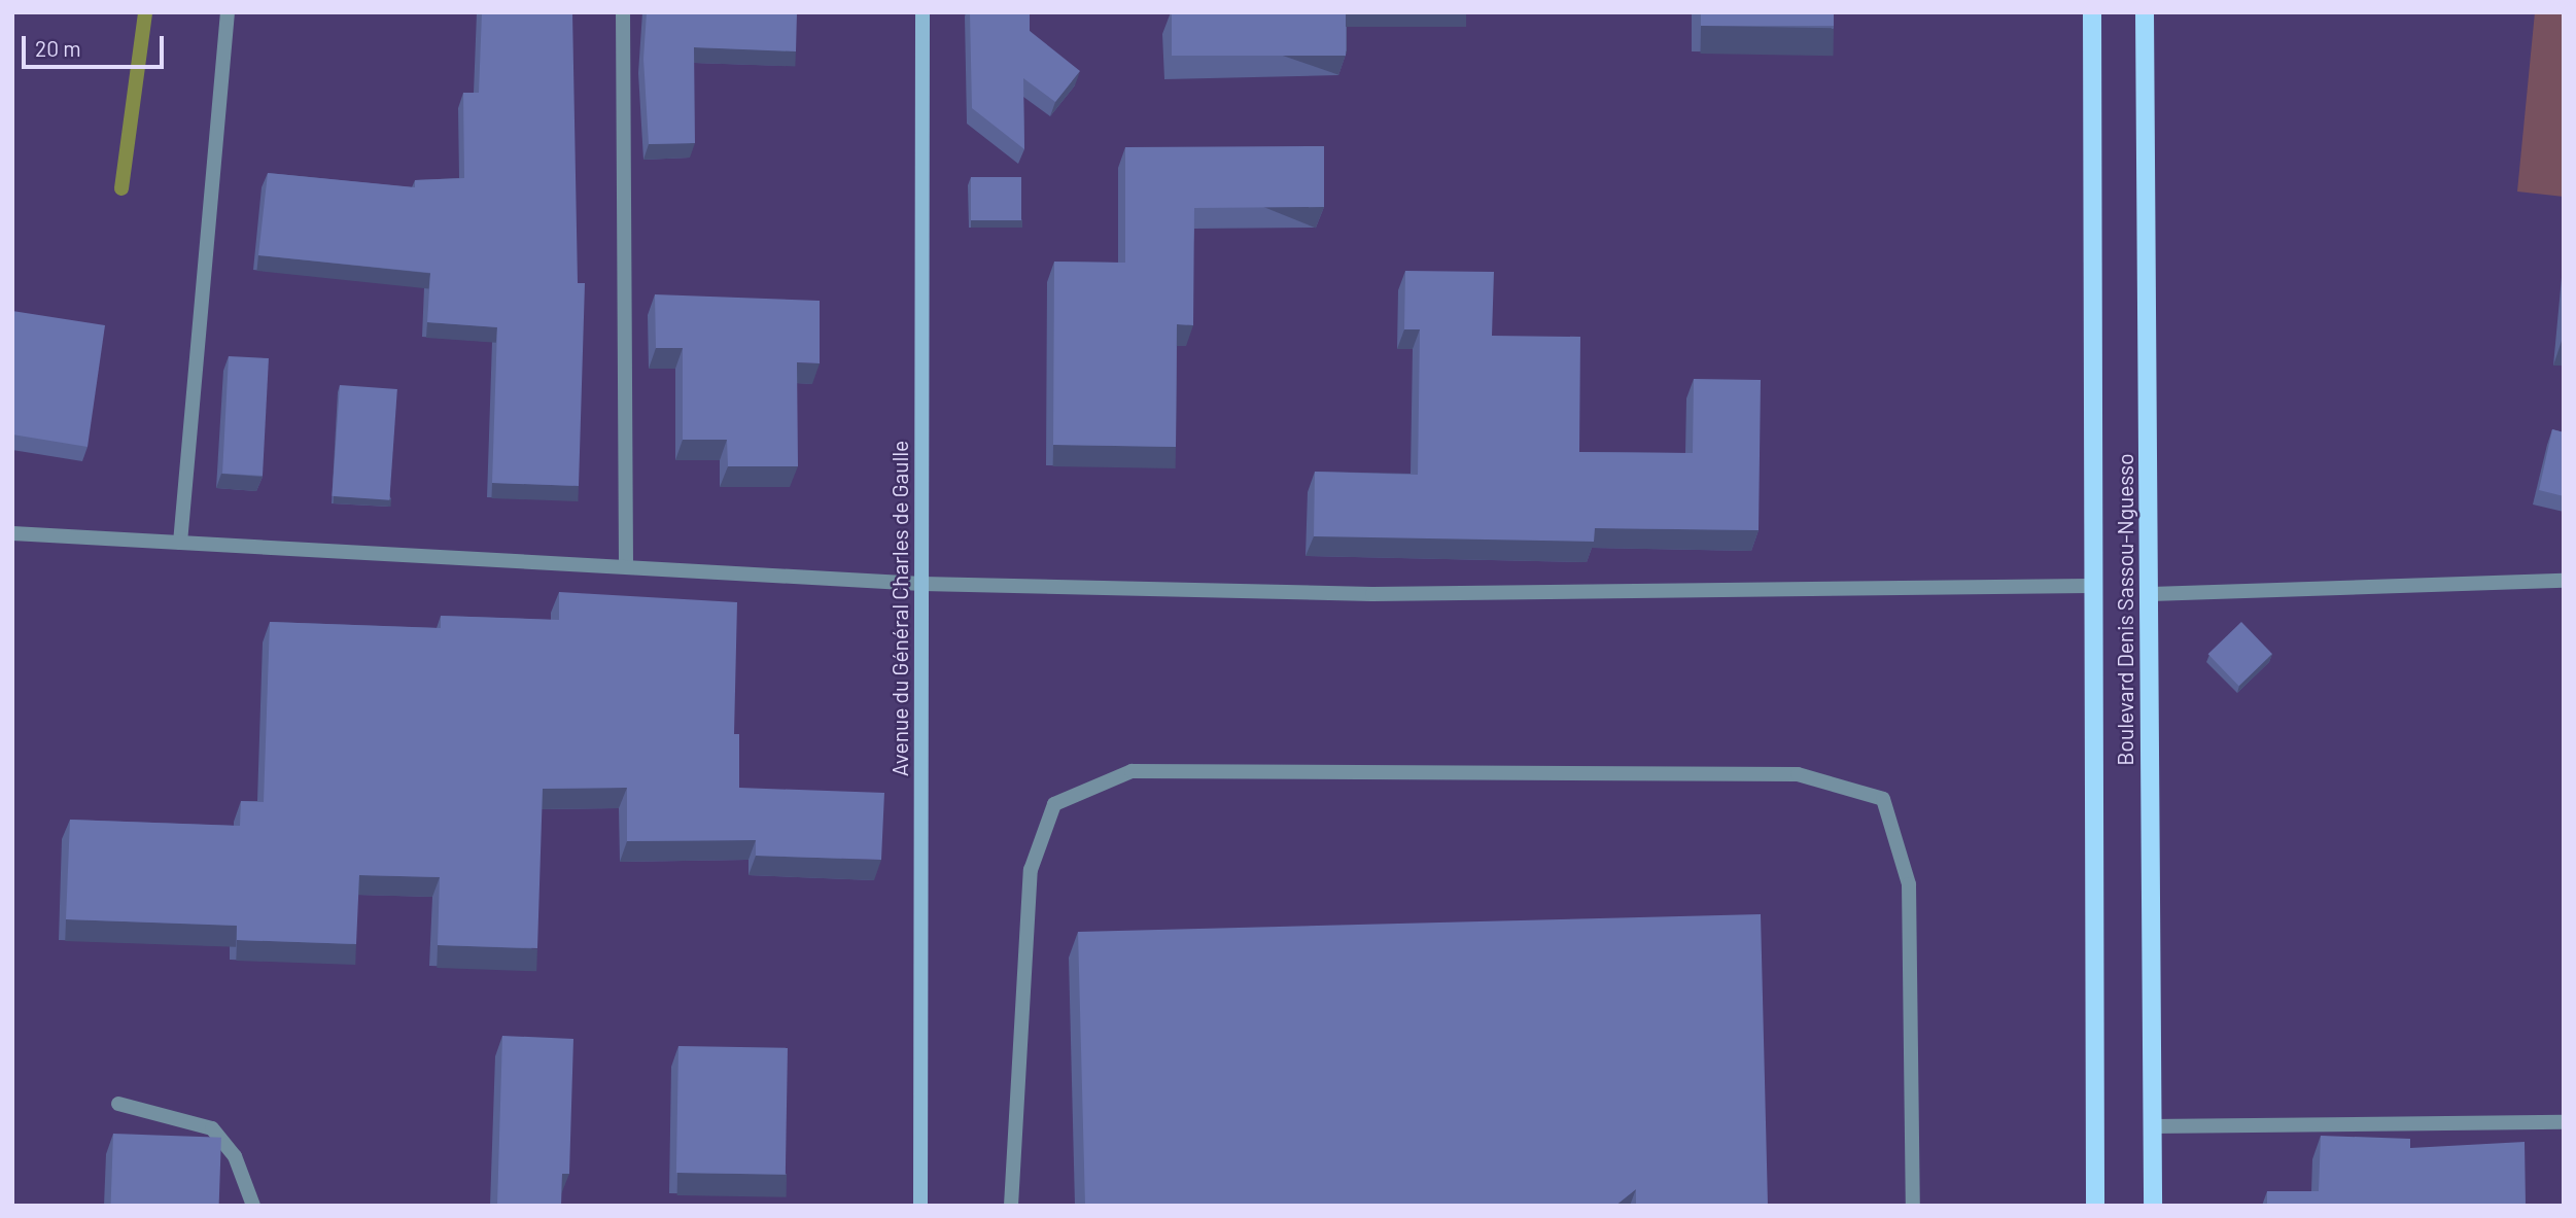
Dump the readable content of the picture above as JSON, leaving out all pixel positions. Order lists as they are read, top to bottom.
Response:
{
  "streets": {
    "main road": ["Boulevard Denis Sassou-Nguesso"],
    "street": ["Avenue du Général Charles de Gaulle"]
  },
  "scale_bar": "20 m"
}
